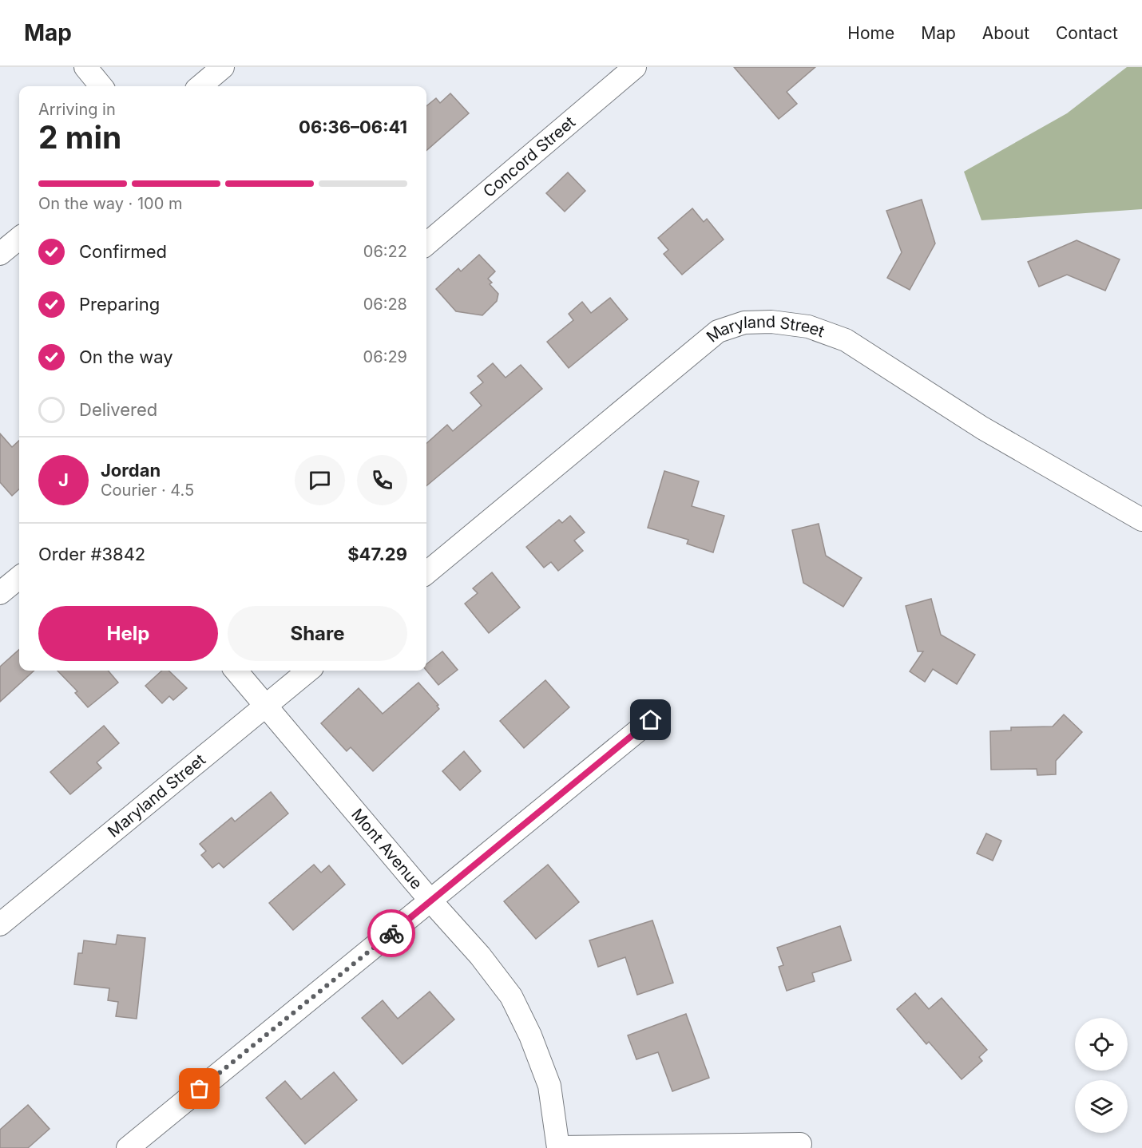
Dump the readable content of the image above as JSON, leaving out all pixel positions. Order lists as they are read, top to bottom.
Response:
{
  "streets": {
    "street": ["Concord Street", "Maryland Street", "Mont Avenue"]
  },
  "crossings": [
    ["Maryland Street", "Mont Avenue"]
  ],
  "page": {
    "header": "Map",
    "nav": [
      "Home",
      "Map",
      "About",
      "Contact"
    ],
    "heading": ["2 min", "Arriving in", "06:36–06:41"],
    "panel": [
      "Jordan",
      "Courier · 4.5",
      "Order #3842",
      "$47.29"
    ],
    "bar": "On the way · 100 m",
    "list": [
      ["Confirmed", "06:22"],
      ["Preparing", "06:28"],
      ["On the way", "06:29"],
      "Delivered"
    ],
    "round": "J",
    "buttons": ["Help", "Share"]
  }
}
